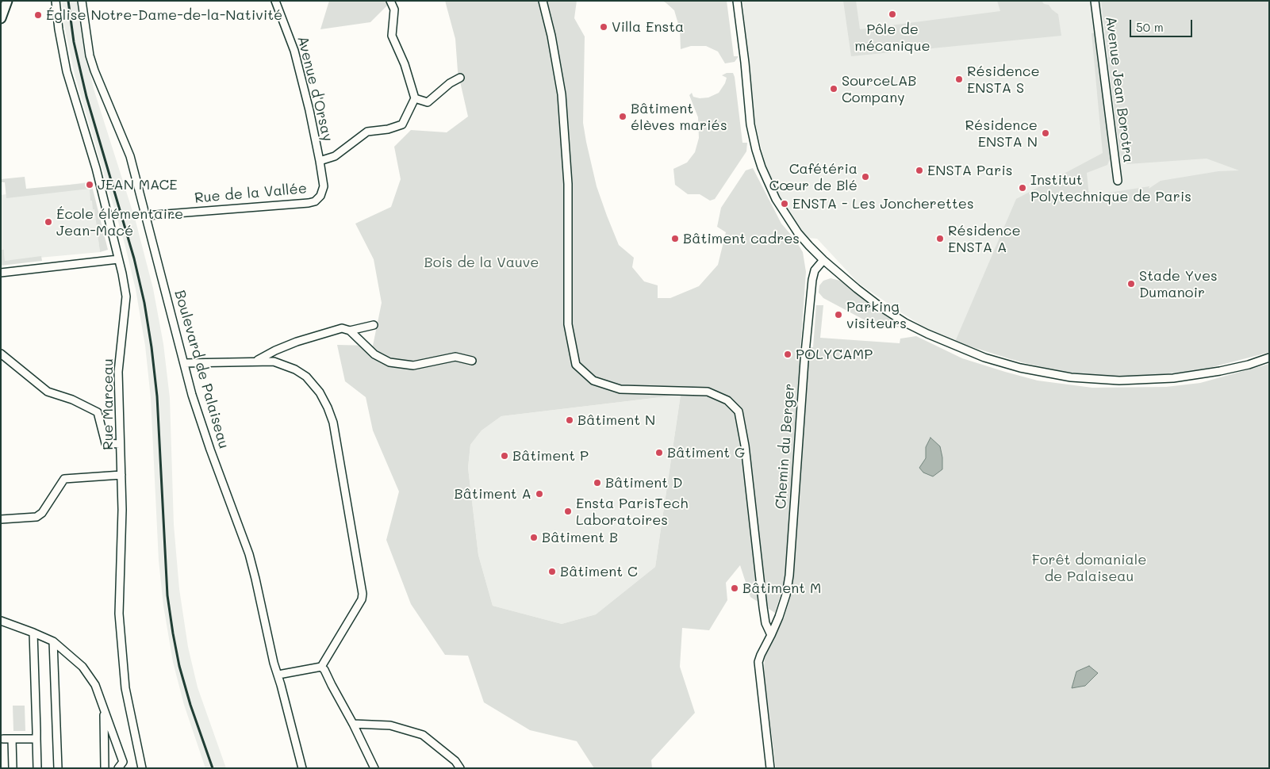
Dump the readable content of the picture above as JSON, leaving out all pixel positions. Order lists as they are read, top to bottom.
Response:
{
  "streets": {
    "street": [
      "Avenue d'Orsay",
      "Avenue Jean Borotra",
      "Rue de la Vallée",
      "Boulevard de Palaiseau",
      "Rue Marceau",
      "Chemin du Berger"
    ]
  },
  "crossings": [
    ["Avenue d'Orsay", "Rue de la Vallée"],
    ["Rue de la Vallée", "Boulevard de Palaiseau"]
  ],
  "parks": ["Bois de la Vauve", "Forêt domaniale de Palaiseau"],
  "places": [
    "Pôle de mécanique",
    "Église Notre-Dame-de-la-Nativité",
    "Villa Ensta",
    "Résidence ENSTA S",
    "SourceLAB Company",
    "Bâtiment élèves mariés",
    "Résidence ENSTA N",
    "ENSTA Paris",
    "Cafétéria Cœur de Blé",
    "JEAN MACE",
    "Institut Polytechnique de Paris",
    "ENSTA - Les Joncherettes",
    "École élémentaire Jean-Macé",
    "Bâtiment cadres",
    "Résidence ENSTA A",
    "Stade Yves Dumanoir",
    "Parking visiteurs",
    "POLYCAMP",
    "Bâtiment N",
    "Bâtiment G",
    "Bâtiment P",
    "Bâtiment D",
    "Bâtiment A",
    "Ensta ParisTech Laboratoires",
    "Bâtiment B",
    "Bâtiment C",
    "Bâtiment M"
  ],
  "scale_bar": "50 m"
}
